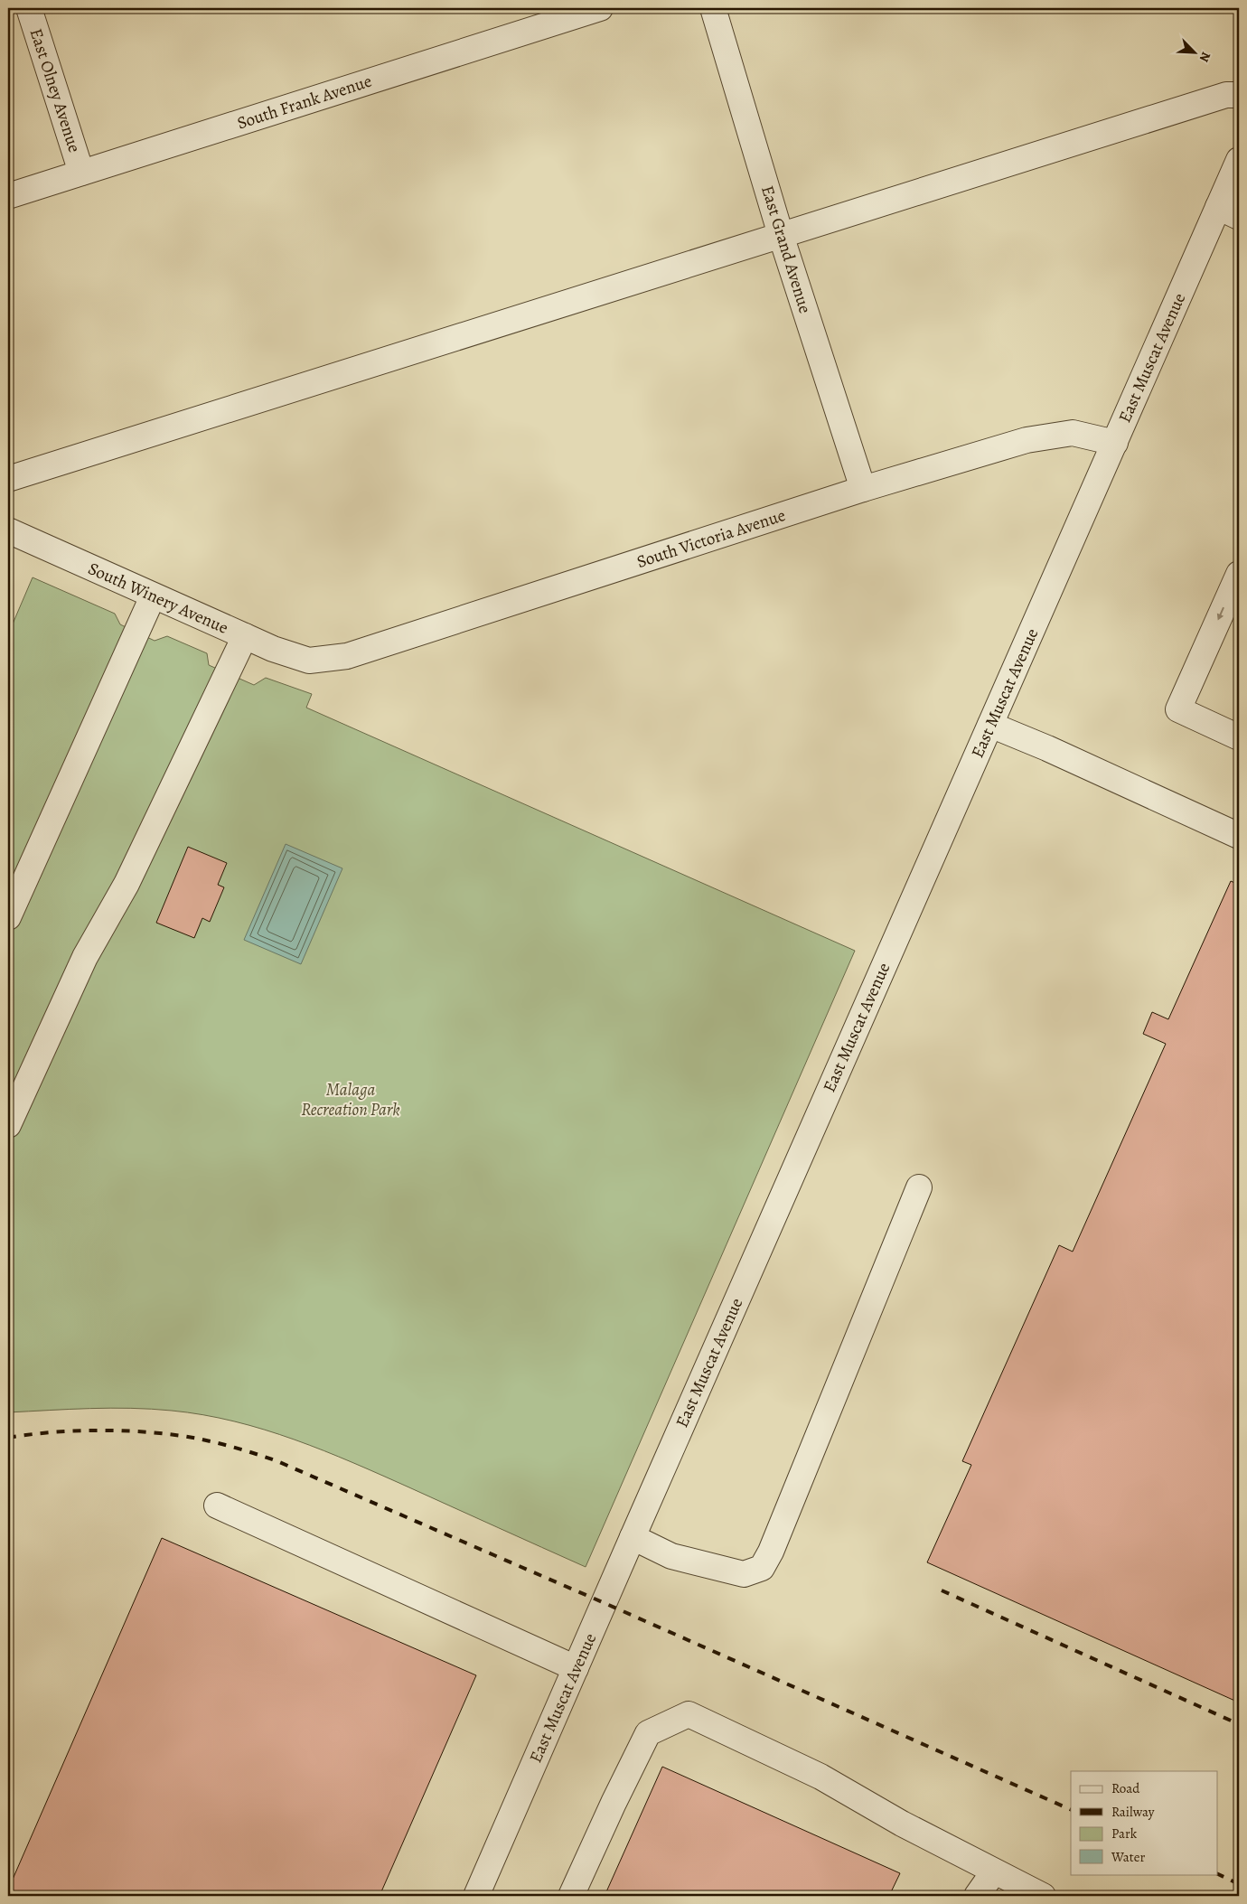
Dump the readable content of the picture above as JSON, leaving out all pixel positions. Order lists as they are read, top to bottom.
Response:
{
  "streets": {
    "street": [
      "East Olney Avenue",
      "South Frank Avenue",
      "East Grand Avenue",
      "East Muscat Avenue",
      "South Victoria Avenue",
      "South Winery Avenue"
    ]
  },
  "crossings": [
    ["East Olney Avenue", "South Frank Avenue"],
    ["East Grand Avenue", "South Victoria Avenue"],
    ["East Muscat Avenue", "South Victoria Avenue"],
    ["South Victoria Avenue", "South Winery Avenue"]
  ],
  "parks": ["Malaga Recreation Park"],
  "legend": [
    "Road",
    "Railway",
    "Park",
    "Water"
  ],
  "north": "bottom right"
}
